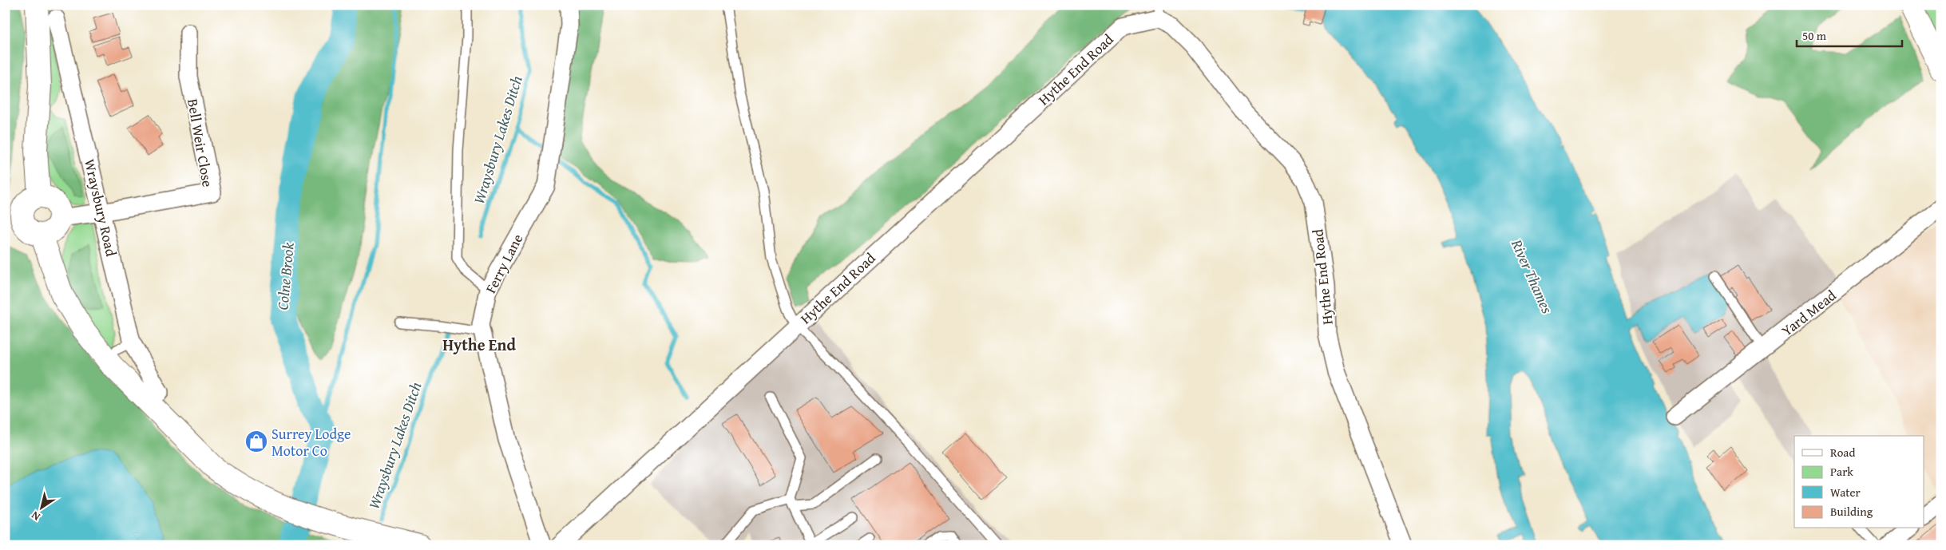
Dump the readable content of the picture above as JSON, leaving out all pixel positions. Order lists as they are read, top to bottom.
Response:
{
  "streets": {
    "street": [
      "Hythe End Road",
      "Bell Weir Close",
      "Wraysbury Road",
      "Ferry Lane",
      "Yard Mead"
    ]
  },
  "crossings": [
    ["Bell Weir Close", "Wraysbury Road"]
  ],
  "districts": ["Hythe End"],
  "water": ["Wraysbury Lakes Ditch", "Colne Brook", "River Thames"],
  "places": {
    "shop": ["Surrey Lodge Motor Co"]
  },
  "legend": [
    "Road",
    "Park",
    "Water",
    "Building"
  ],
  "scale_bar": "50 m",
  "north": "bottom left"
}
